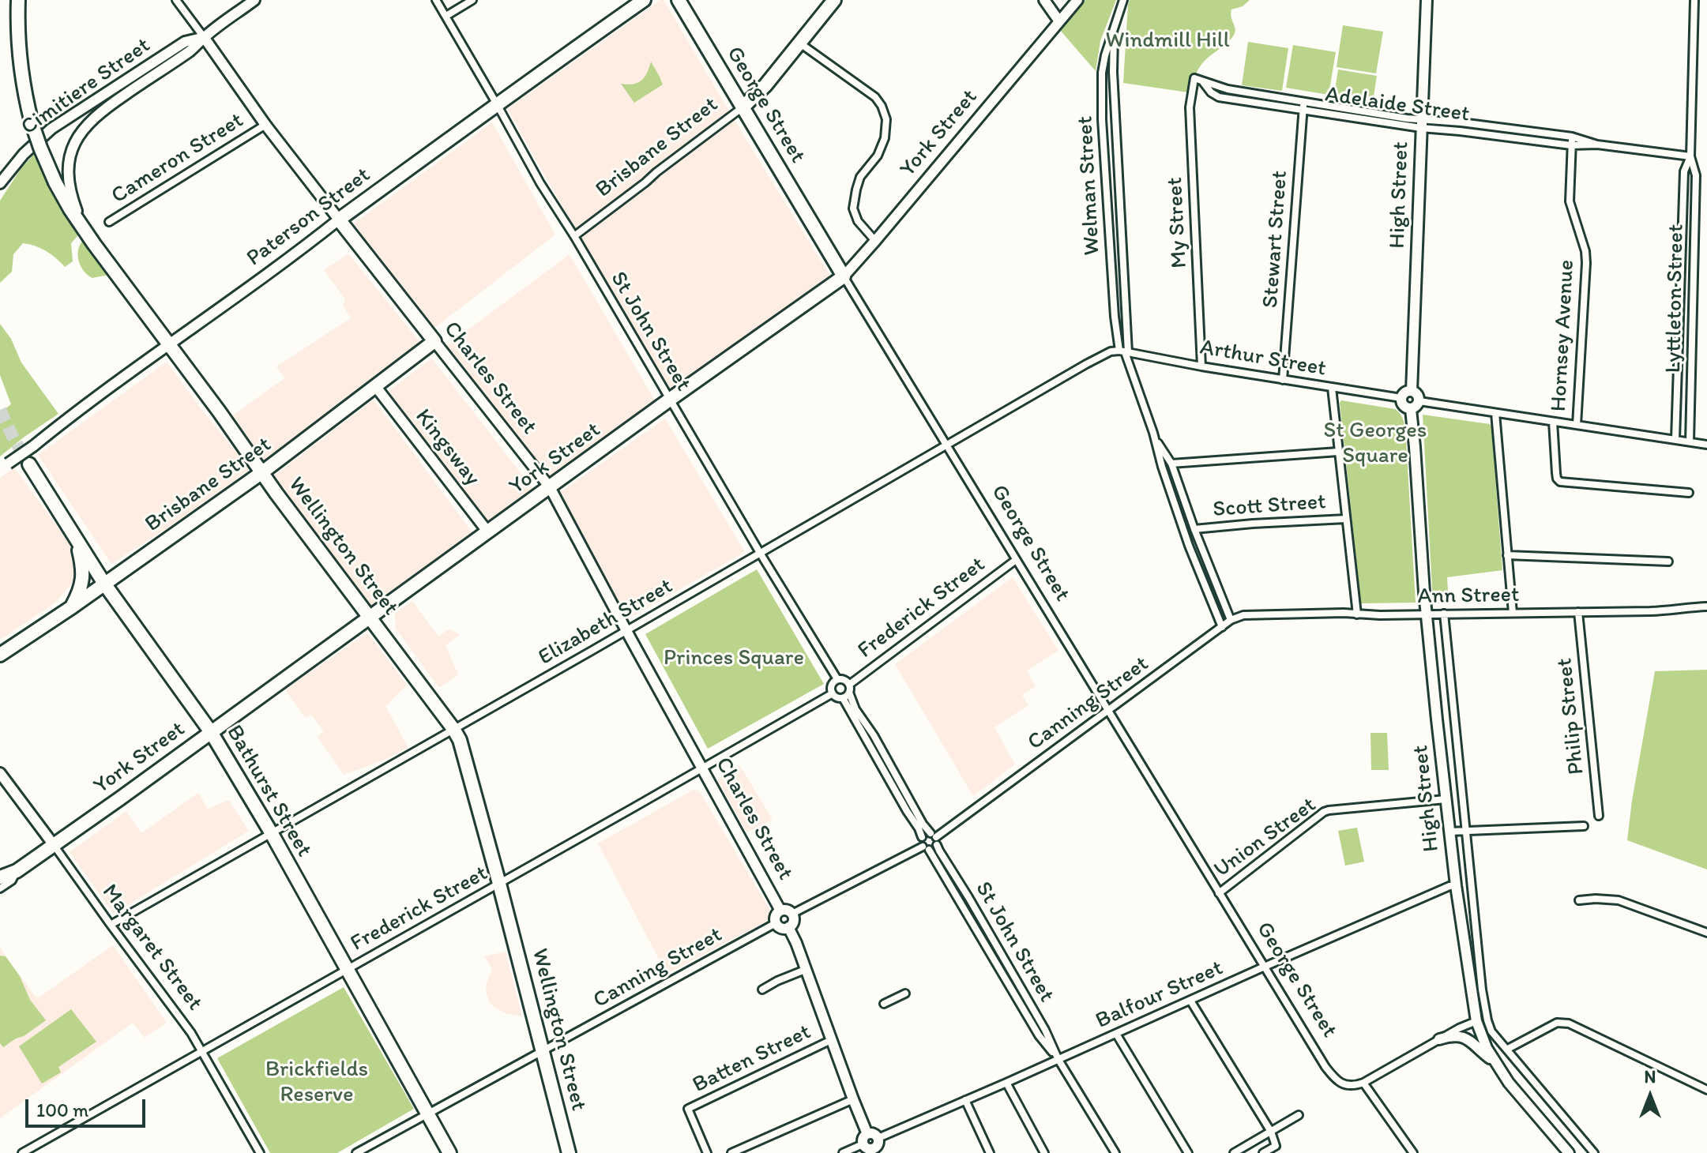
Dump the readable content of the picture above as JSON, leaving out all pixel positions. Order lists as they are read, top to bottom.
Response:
{
  "streets": {
    "highway": [
      "George Street",
      "York Street",
      "Brisbane Street",
      "Paterson Street",
      "Charles Street",
      "Wellington Street",
      "Bathurst Street"
    ],
    "street": [
      "Cimitiere Street",
      "Adelaide Street",
      "Cameron Street",
      "Welman Street",
      "High Street",
      "My Street",
      "Stewart Street",
      "Lyttleton Street",
      "St John Street",
      "Hornsey Avenue",
      "Arthur Street",
      "Kingsway",
      "Scott Street",
      "Ann Street",
      "Frederick Street",
      "Elizabeth Street",
      "Canning Street",
      "Philip Street",
      "Union Street",
      "Margaret Street",
      "Balfour Street",
      "Batten Street"
    ]
  },
  "crossings": [
    ["Cimitiere Street", "Charles Street"],
    ["Cimitiere Street", "Wellington Street"],
    ["George Street", "York Street"],
    ["George Street", "Brisbane Street"],
    ["George Street", "Frederick Street"],
    ["George Street", "Elizabeth Street"],
    ["George Street", "Canning Street"],
    ["George Street", "Union Street"],
    ["George Street", "Balfour Street"],
    ["Adelaide Street", "High Street"],
    ["Adelaide Street", "My Street"],
    ["Adelaide Street", "Stewart Street"],
    ["Adelaide Street", "Lyttleton Street"],
    ["Adelaide Street", "Hornsey Avenue"],
    ["York Street", "St John Street"],
    ["York Street", "Charles Street"],
    ["York Street", "Kingsway"],
    ["York Street", "Wellington Street"],
    ["York Street", "Bathurst Street"],
    ["York Street", "Margaret Street"],
    ["Brisbane Street", "St John Street"],
    ["Brisbane Street", "Charles Street"],
    ["Brisbane Street", "Kingsway"],
    ["Brisbane Street", "Wellington Street"],
    ["Brisbane Street", "Bathurst Street"],
    ["Cameron Street", "Charles Street"],
    ["Welman Street", "Arthur Street"],
    ["Welman Street", "Scott Street"],
    ["Welman Street", "Ann Street"],
    ["Welman Street", "Elizabeth Street"],
    ["Welman Street", "Canning Street"],
    ["High Street", "Arthur Street"],
    ["High Street", "Ann Street"],
    ["High Street", "Union Street"],
    ["High Street", "Balfour Street"],
    ["Paterson Street", "St John Street"],
    ["Paterson Street", "Charles Street"],
    ["Paterson Street", "Wellington Street"],
    ["My Street", "Arthur Street"],
    ["Stewart Street", "Arthur Street"],
    ["St John Street", "Frederick Street"],
    ["St John Street", "Elizabeth Street"],
    ["St John Street", "Canning Street"],
    ["St John Street", "Balfour Street"],
    ["Arthur Street", "Elizabeth Street"],
    ["Charles Street", "Frederick Street"],
    ["Charles Street", "Elizabeth Street"],
    ["Charles Street", "Canning Street"],
    ["Wellington Street", "Frederick Street"],
    ["Wellington Street", "Elizabeth Street"],
    ["Wellington Street", "Canning Street"],
    ["Ann Street", "Canning Street"],
    ["Ann Street", "Philip Street"],
    ["Frederick Street", "Bathurst Street"],
    ["Frederick Street", "Margaret Street"],
    ["Elizabeth Street", "Bathurst Street"],
    ["Elizabeth Street", "Margaret Street"],
    ["Canning Street", "Bathurst Street"]
  ],
  "parks": [
    "Windmill Hill",
    "St Georges Square",
    "Princes Square",
    "Brickfields Reserve"
  ],
  "scale_bar": "100 m",
  "north": "top"
}
